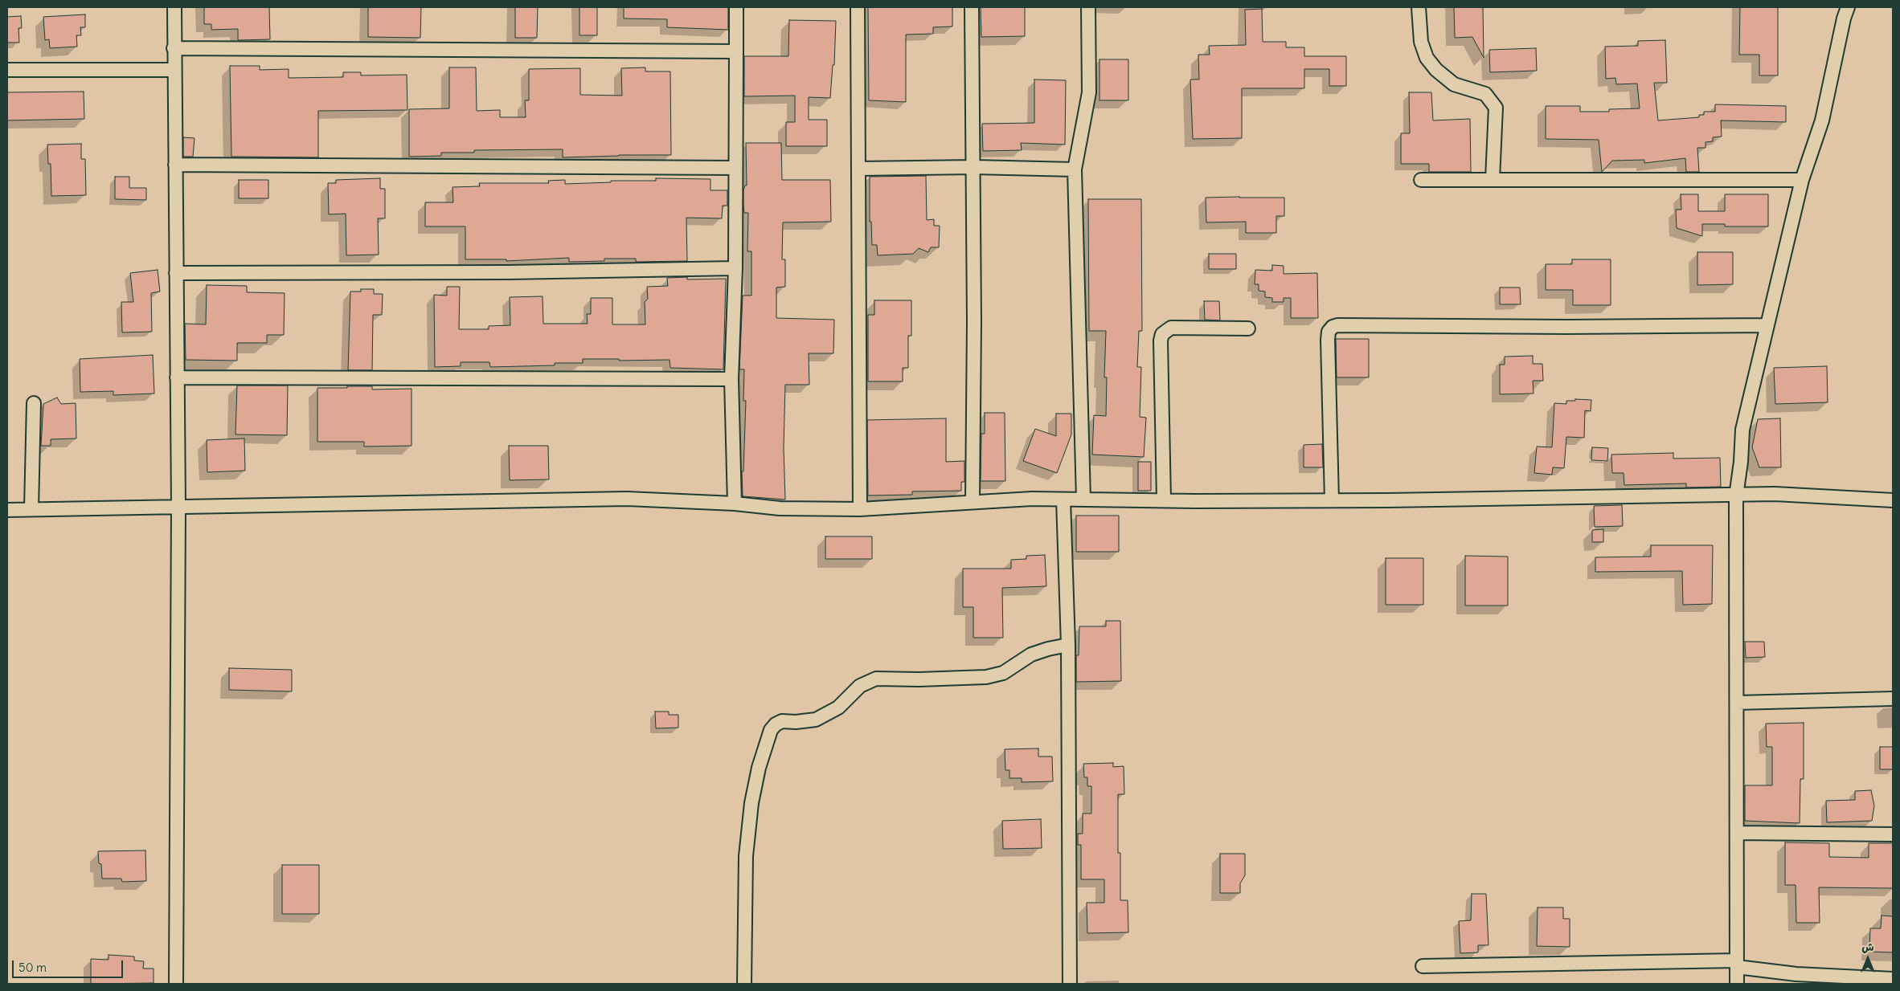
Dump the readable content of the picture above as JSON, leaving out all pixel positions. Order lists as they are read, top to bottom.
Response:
{
  "scale_bar": "50 m",
  "north": "top"
}
